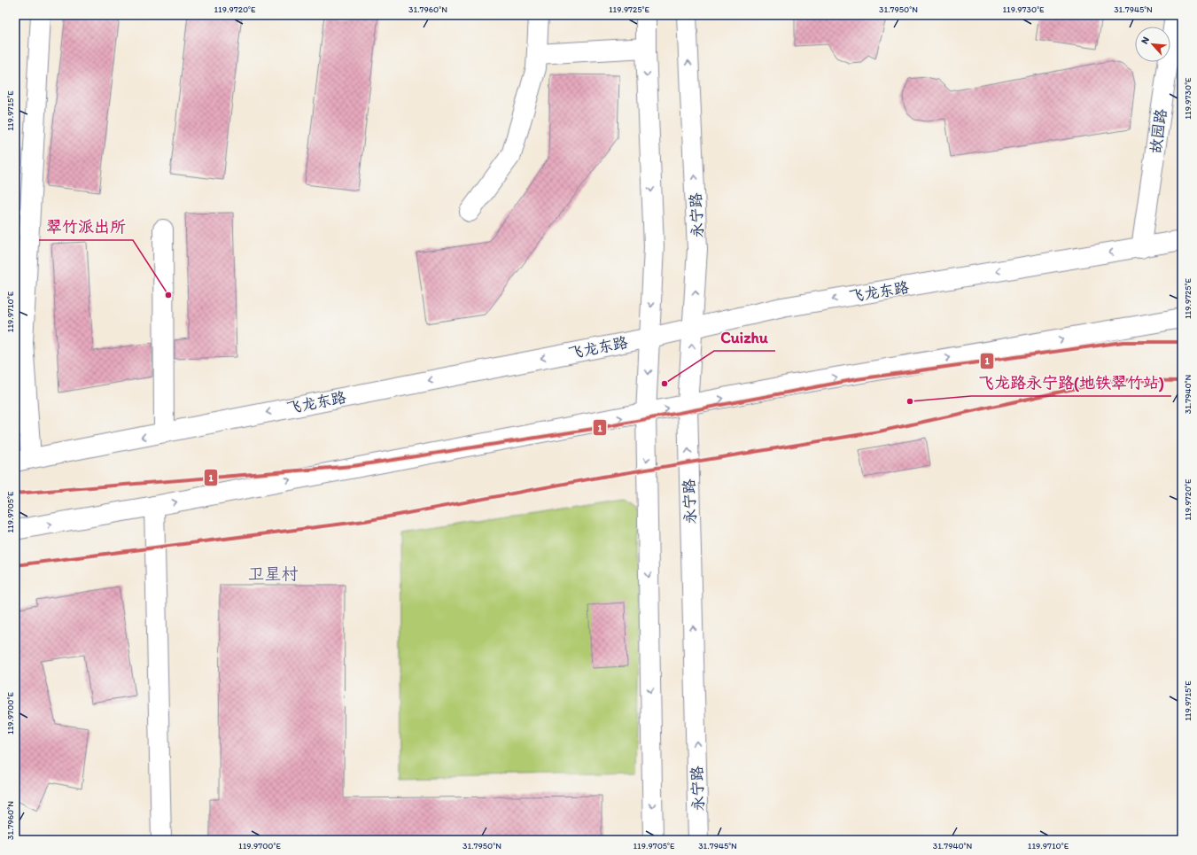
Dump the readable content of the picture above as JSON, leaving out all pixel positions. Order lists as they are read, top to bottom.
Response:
{
  "streets": {
    "main road": ["故园路", "永宁路", "飞龙东路"]
  },
  "crossings": [
    ["故园路", "飞龙东路"],
    ["永宁路", "飞龙东路"]
  ],
  "districts": ["卫星村"],
  "places": ["翠竹派出所", "Cuizhu", "飞龙路永宁路(地铁翠竹站)"],
  "lines": ["transit line 1"],
  "north": "top left",
  "coordinates": [
    "119.9720°E",
    "31.7960°N",
    "119.9725°E",
    "31.7950°N",
    "119.9730°E",
    "31.7945°N",
    "119.9715°E",
    "119.9710°E",
    "31.7940°N",
    "119.9705°E",
    "119.9700°E"
  ]
}
